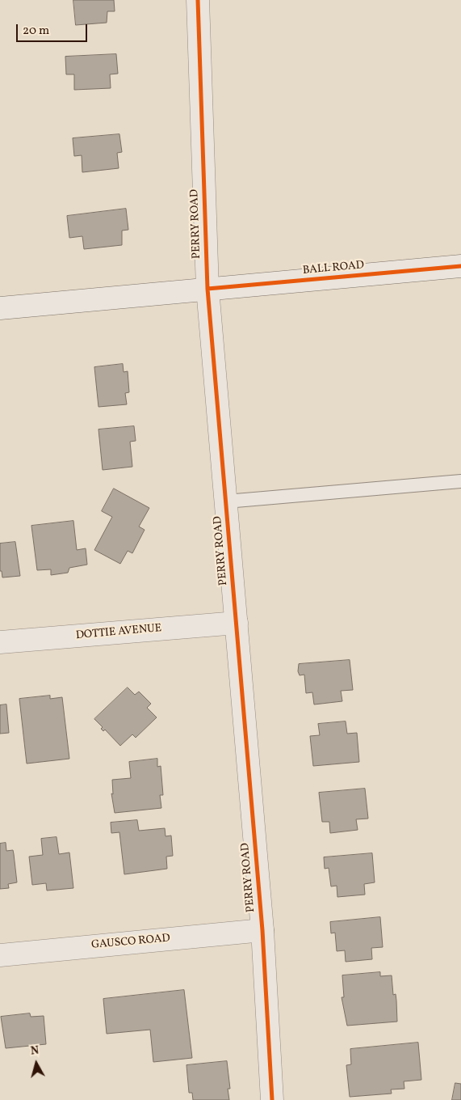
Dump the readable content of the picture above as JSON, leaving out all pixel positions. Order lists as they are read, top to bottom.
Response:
{
  "streets": {
    "street": [
      "PERRY ROAD",
      "BALL ROAD",
      "DOTTIE AVENUE",
      "GAUSCO ROAD"
    ]
  },
  "crossings": [
    ["PERRY ROAD", "BALL ROAD"],
    ["PERRY ROAD", "DOTTIE AVENUE"],
    ["PERRY ROAD", "GAUSCO ROAD"]
  ],
  "scale_bar": "20 m",
  "north": "top"
}
